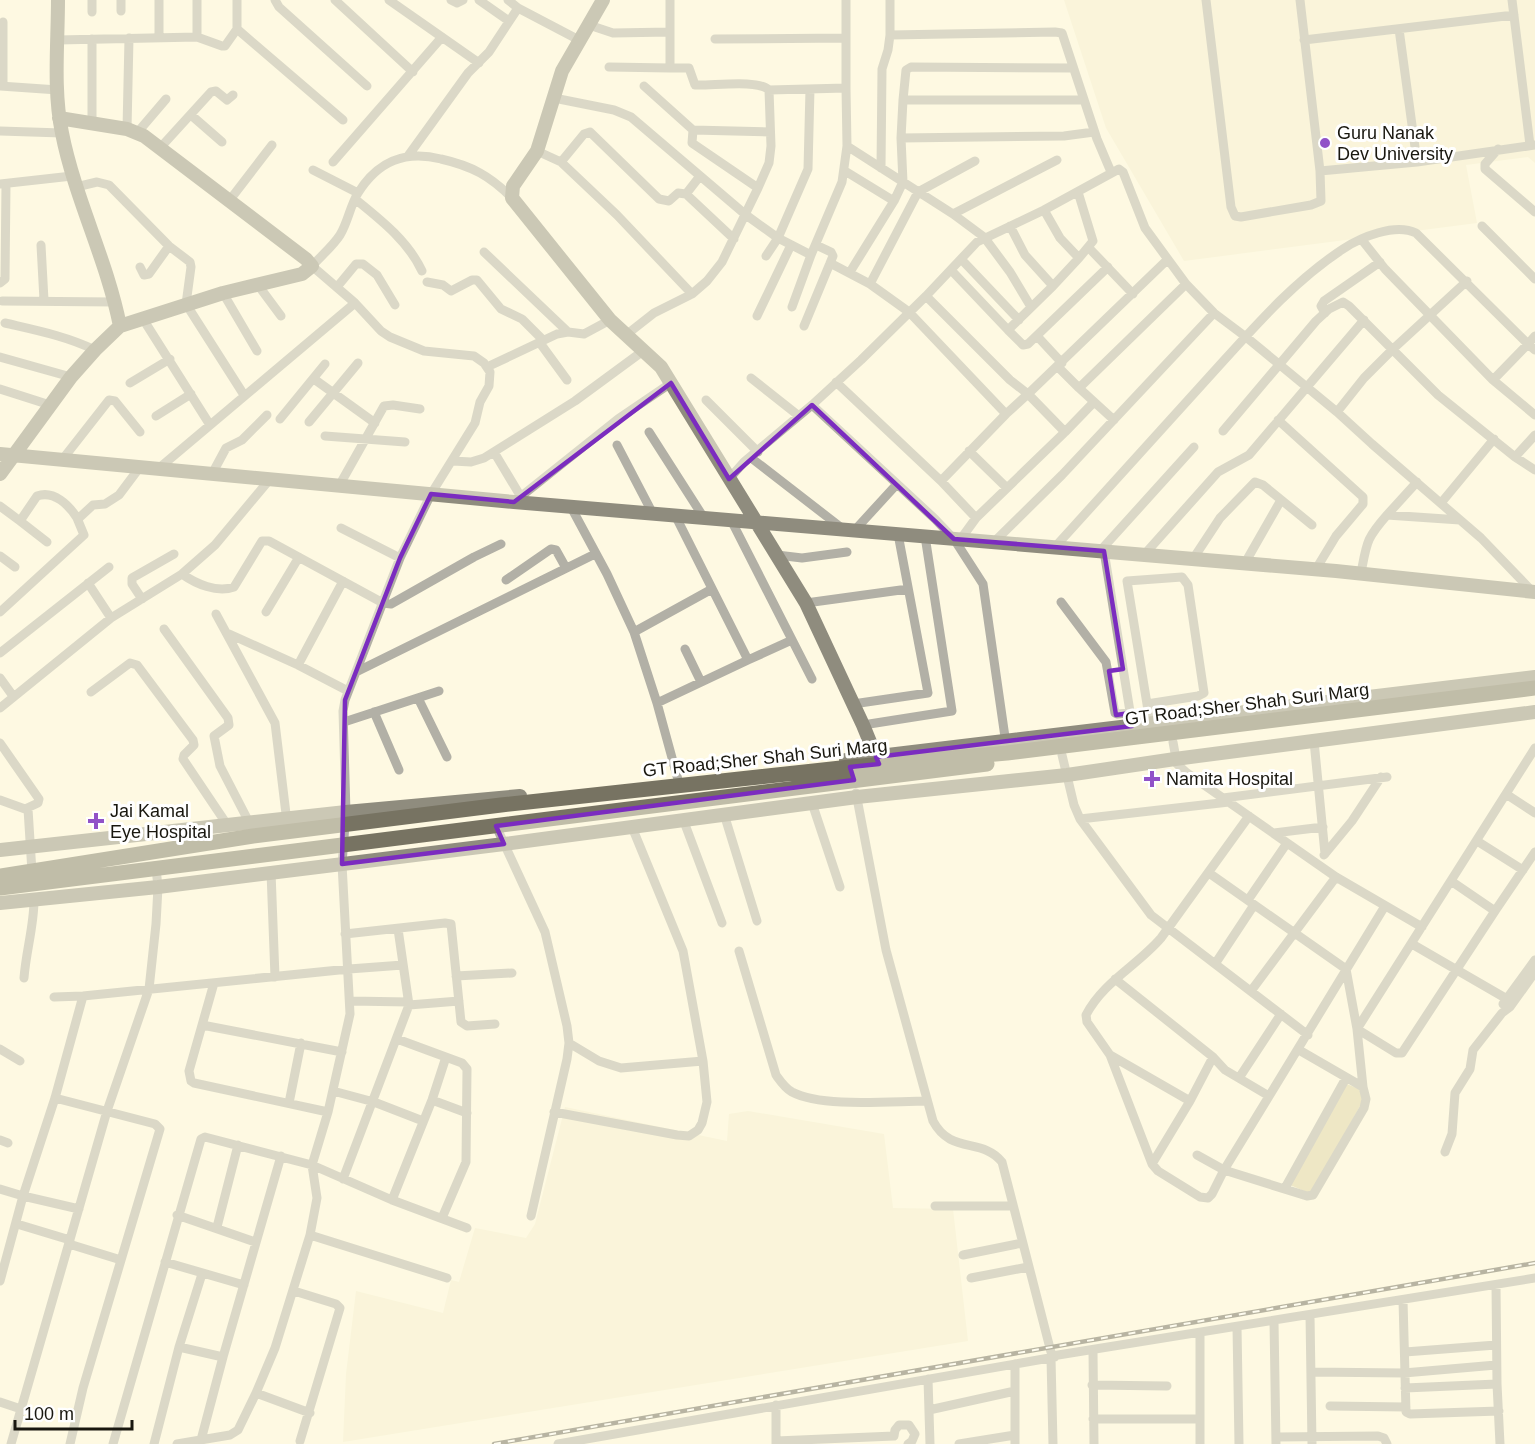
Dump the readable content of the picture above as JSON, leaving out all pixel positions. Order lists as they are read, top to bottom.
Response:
{
  "streets": {
    "main road": ["GT Road;Sher Shah Suri Marg"]
  },
  "places": {
    "other": ["Guru Nanak Dev University"],
    "health": ["Namita Hospital", "Jai Kamal Eye Hospital"]
  },
  "scale_bar": "100 m"
}
